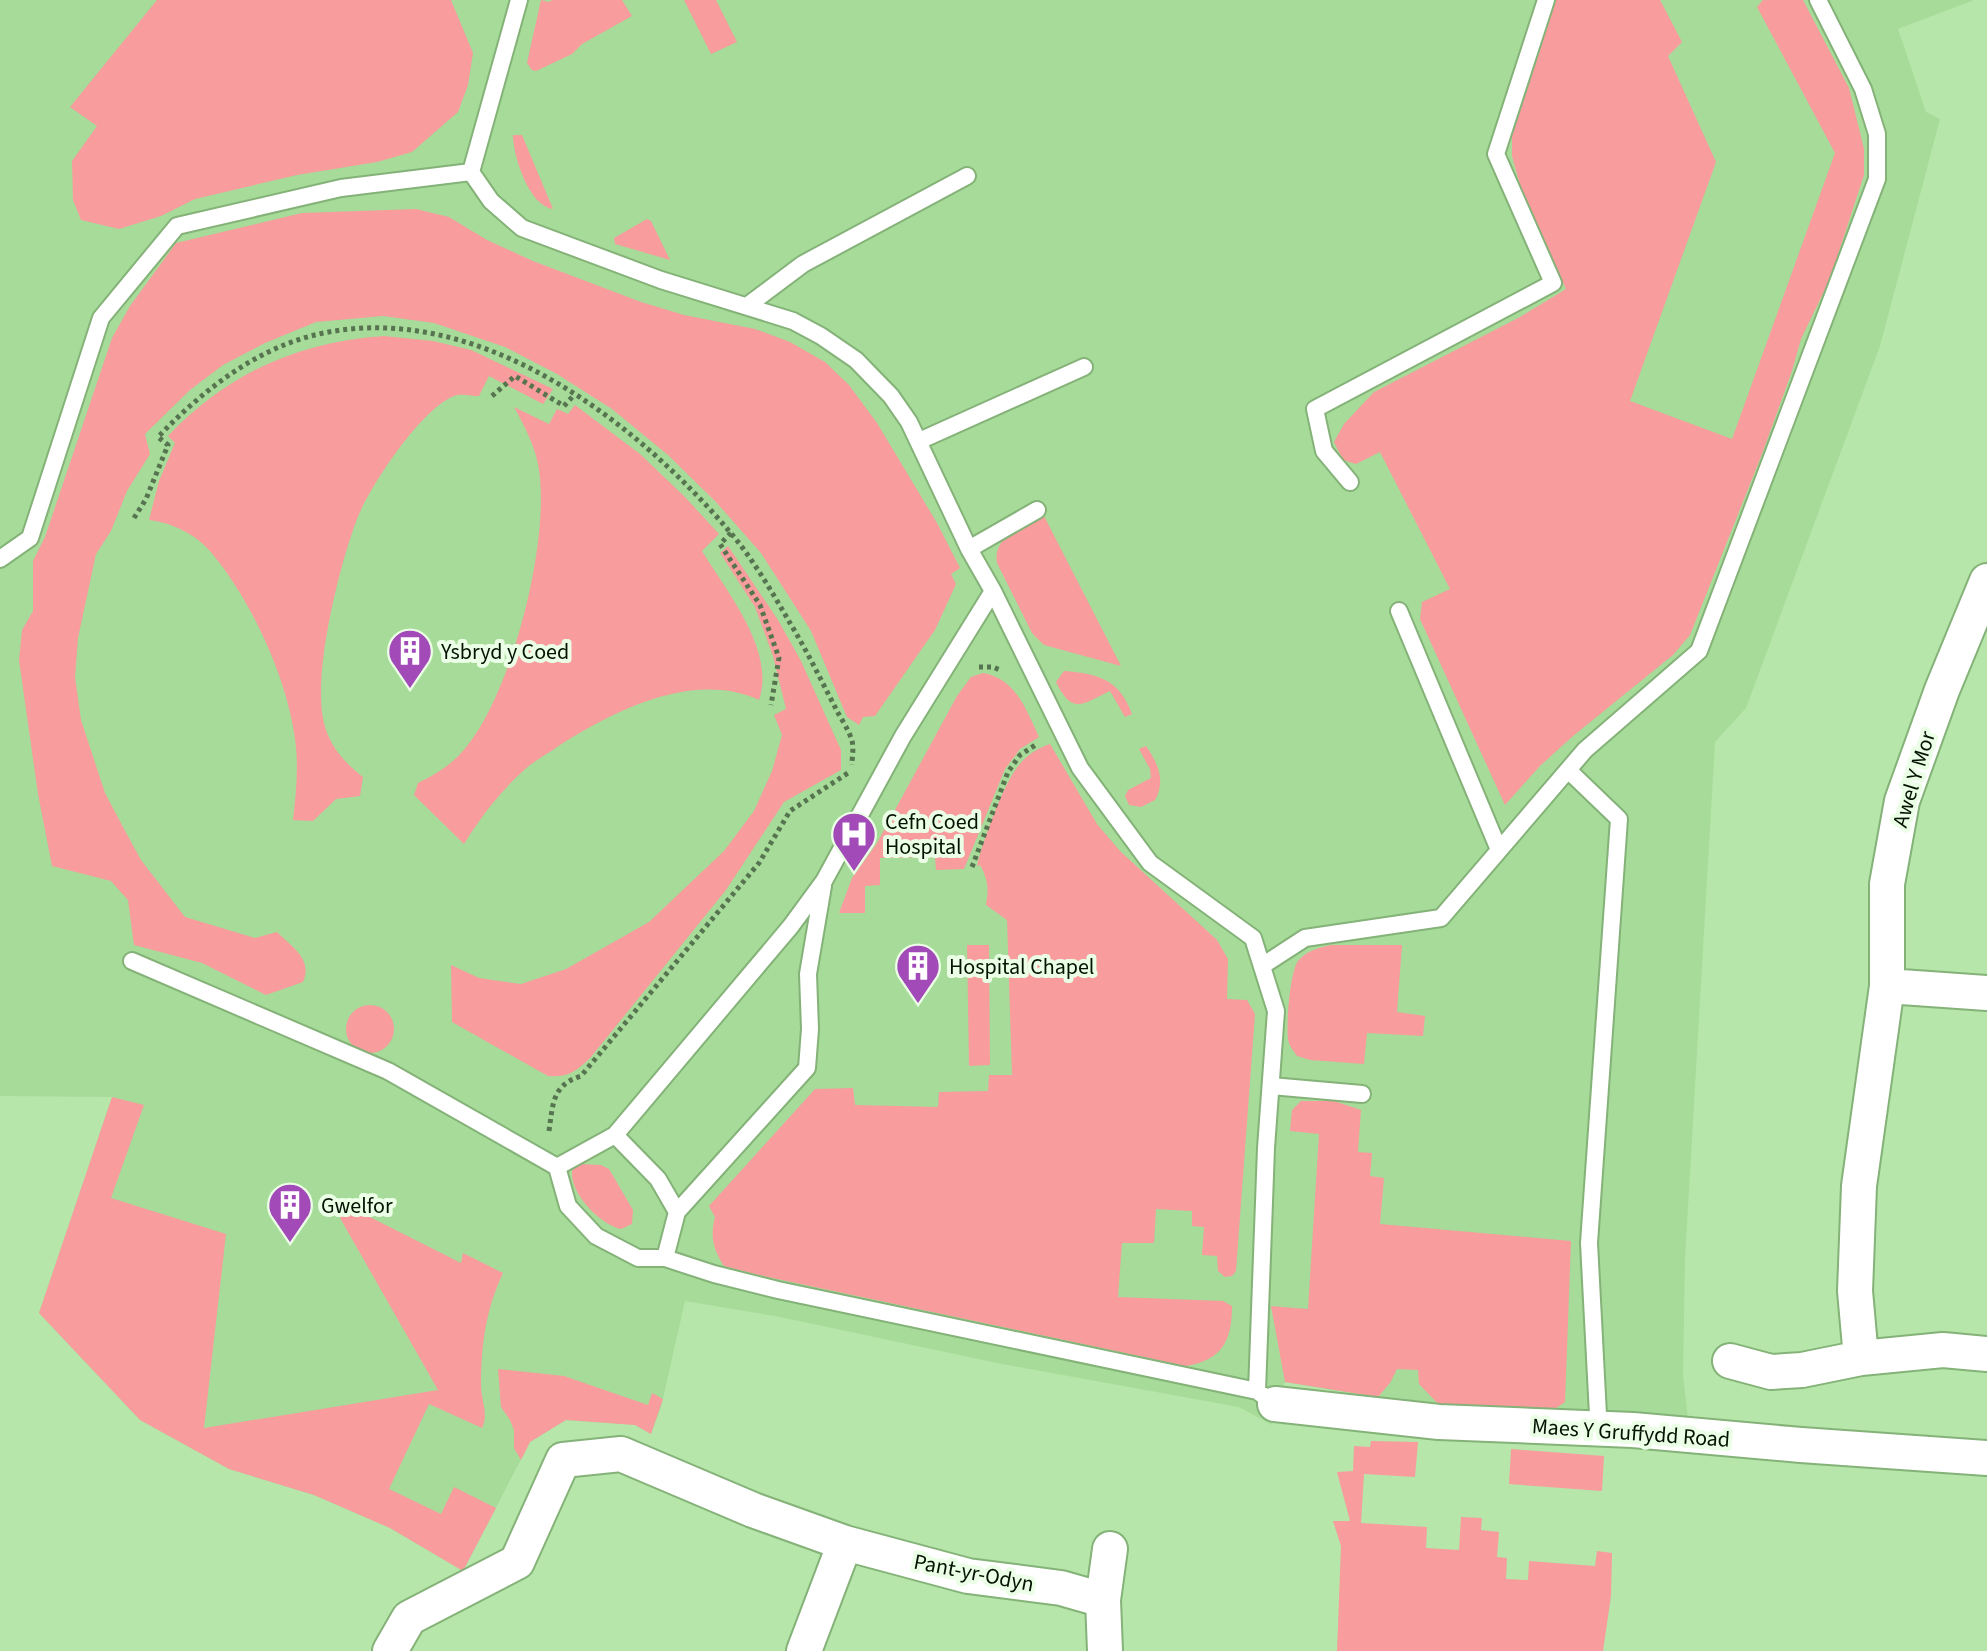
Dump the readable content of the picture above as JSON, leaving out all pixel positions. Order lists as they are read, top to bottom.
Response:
{
  "streets": {
    "street": ["Awel Y Mor", "Maes Y Gruffydd Road", "Pant-yr-Odyn"]
  },
  "places": {
    "building": ["Ysbryd y Coed", "Hospital Chapel", "Gwelfor"],
    "hospital": ["Cefn Coed Hospital"]
  }
}
